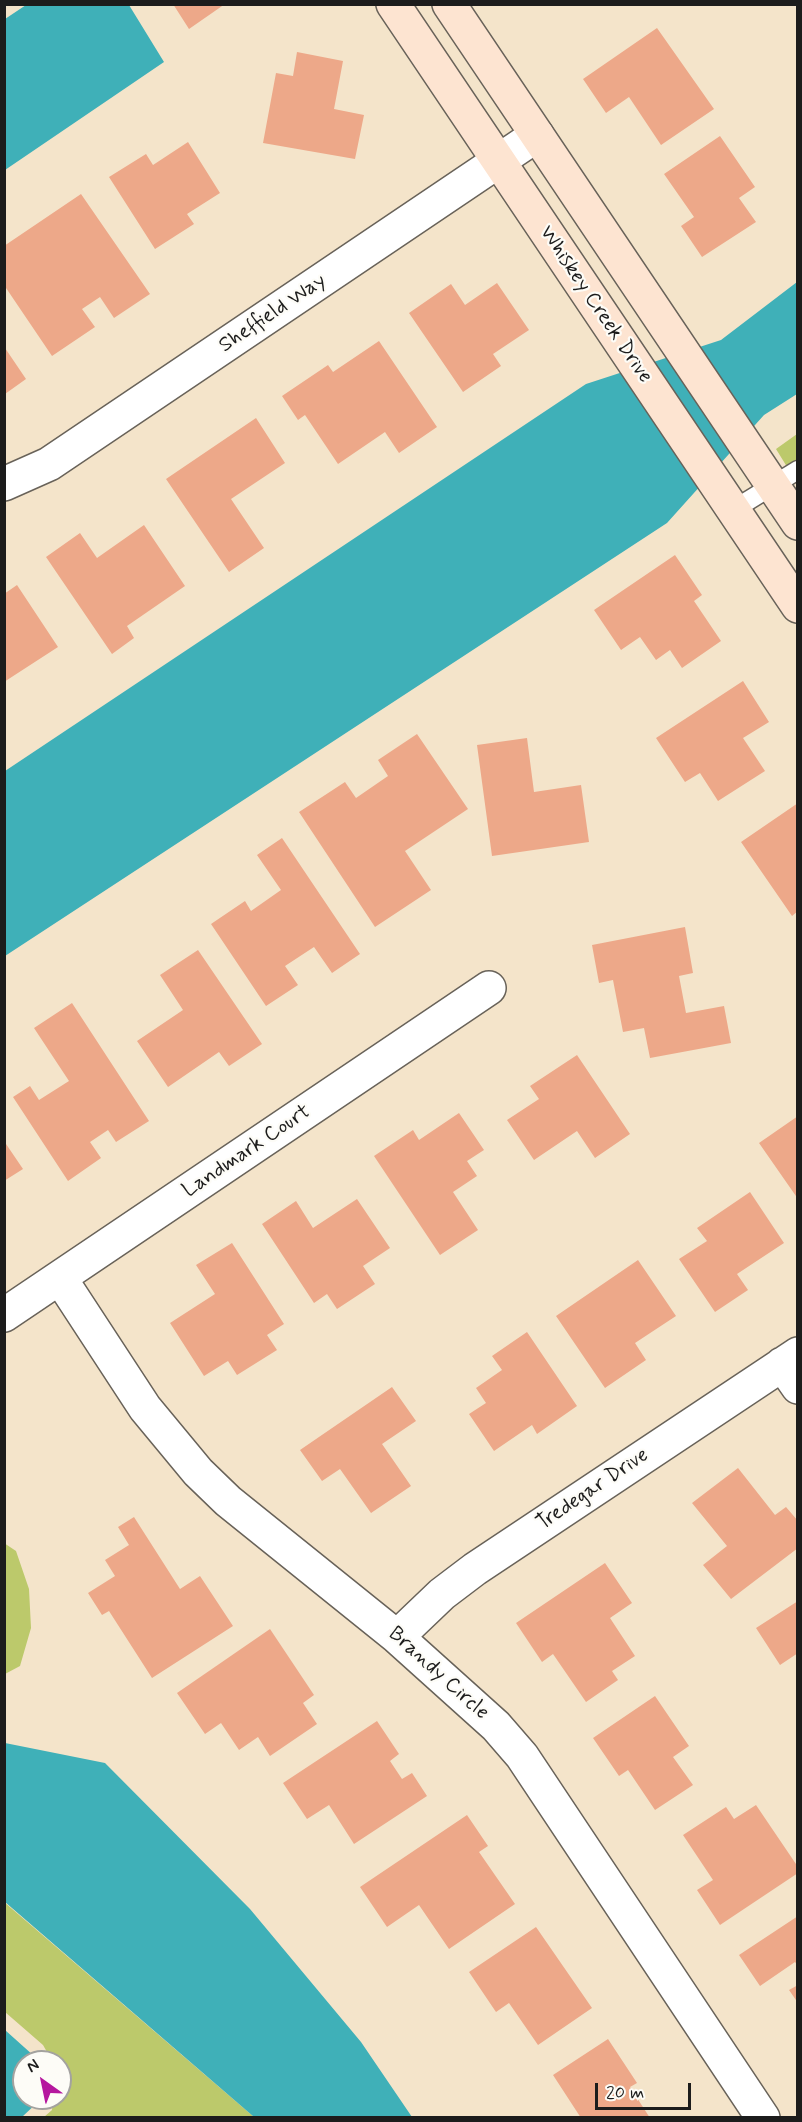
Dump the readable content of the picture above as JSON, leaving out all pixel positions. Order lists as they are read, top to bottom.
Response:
{
  "streets": {
    "street": [
      "Whiskey Creek Drive",
      "Sheffield Way",
      "Landmark Court",
      "Tredegar Drive",
      "Brandy Circle"
    ]
  },
  "crossings": [
    ["Whiskey Creek Drive", "Sheffield Way"],
    ["Landmark Court", "Brandy Circle"],
    ["Tredegar Drive", "Brandy Circle"]
  ],
  "scale_bar": "20 m",
  "north": "top left"
}
